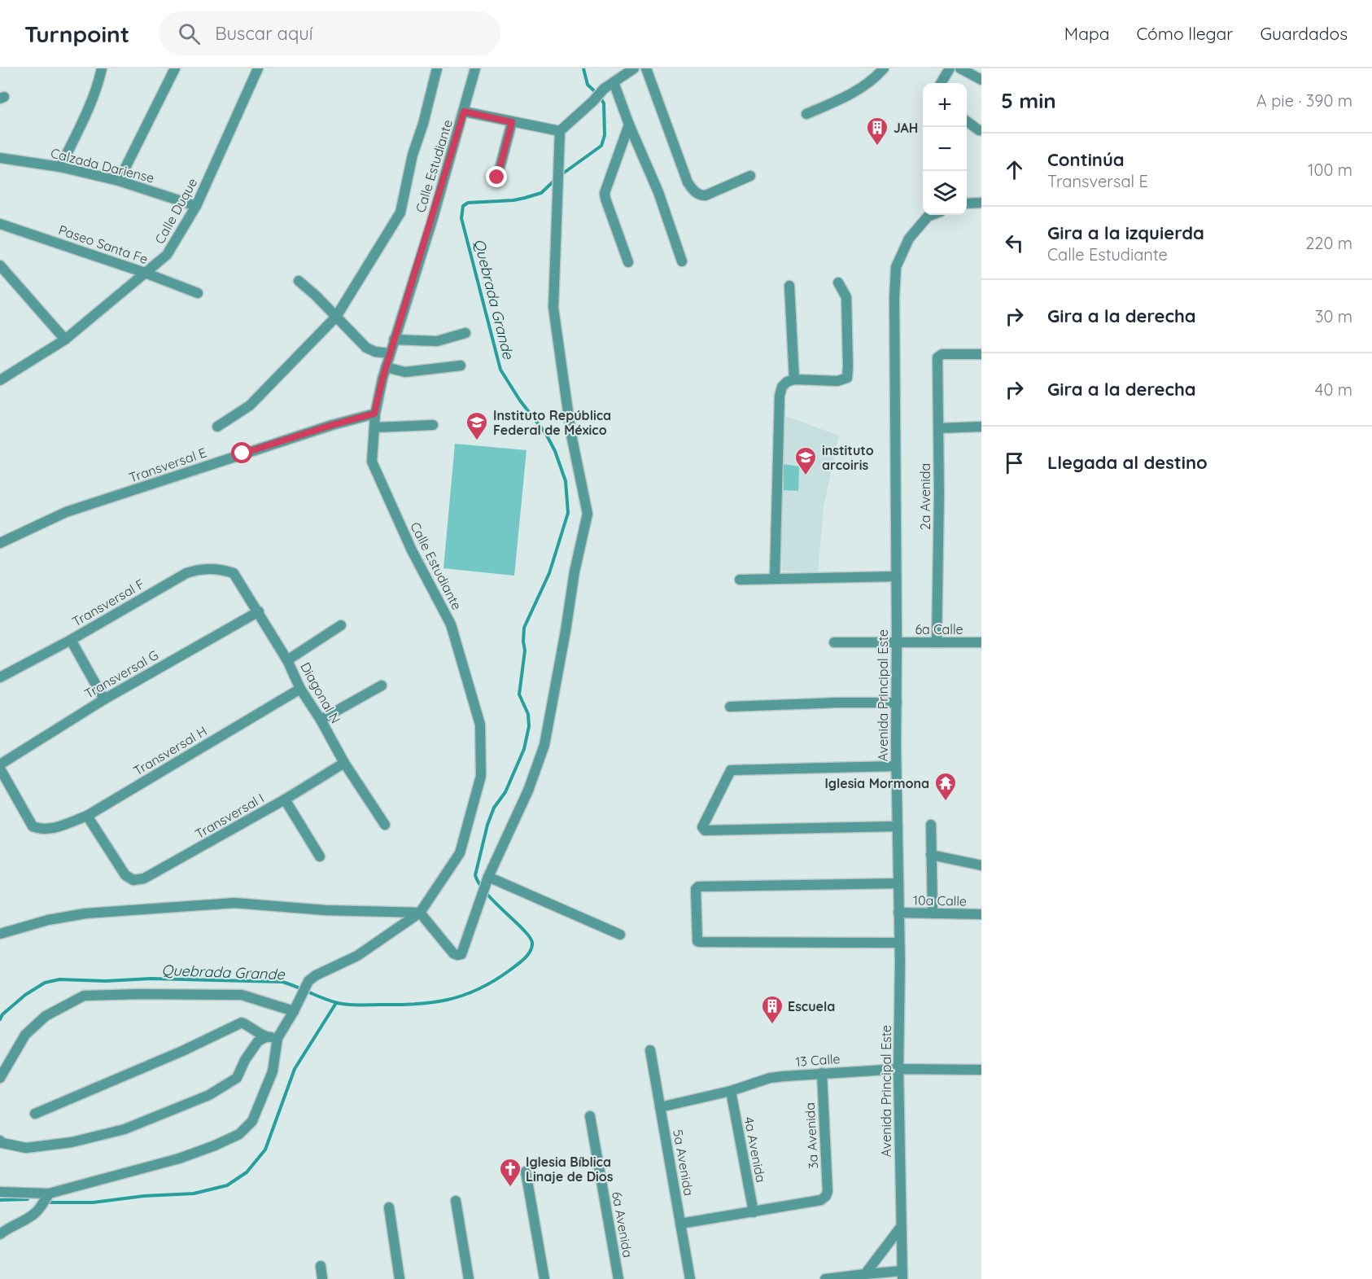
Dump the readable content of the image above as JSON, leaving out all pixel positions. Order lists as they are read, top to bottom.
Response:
{
  "streets": {
    "street": [
      "Calzada Dariense",
      "Calle Estudiante",
      "Calle Duque",
      "Paseo Santa Fe",
      "Transversal E",
      "2a Avenida",
      "Transversal F",
      "6a Calle",
      "Transversal G",
      "Diagonal N",
      "Avenida Principal Este",
      "Transversal H",
      "Transversal I",
      "10a Calle",
      "13 Calle",
      "3a Avenida",
      "4a Avenida",
      "5a Avenida",
      "6a Avenida"
    ]
  },
  "crossings": [
    ["Calzada Dariense", "Calle Duque"],
    ["Calle Estudiante", "Transversal E"],
    ["Calle Duque", "Paseo Santa Fe"],
    ["2a Avenida", "6a Calle"],
    ["Transversal F", "Diagonal N"],
    ["6a Calle", "Avenida Principal Este"],
    ["Transversal G", "Diagonal N"],
    ["Diagonal N", "Transversal H"],
    ["Diagonal N", "Transversal I"],
    ["Avenida Principal Este", "10a Calle"],
    ["Avenida Principal Este", "13 Calle"],
    ["Transversal H", "Transversal I"],
    ["13 Calle", "3a Avenida"],
    ["13 Calle", "4a Avenida"],
    ["13 Calle", "5a Avenida"],
    ["3a Avenida", "4a Avenida"]
  ],
  "water": ["Quebrada Grande"],
  "places": {
    "building": ["JAH", "Escuela"],
    "school or university": ["Instituto República Federal de México", "instituto arcoiris"],
    "temple": ["Iglesia Mormona"],
    "church": ["Iglesia Bíblica Linaje de Dios"]
  },
  "page": {
    "header": "Turnpoint",
    "search": "Buscar aquí",
    "nav": ["Mapa", "Cómo llegar", "Guardados"],
    "heading": ["5 min", "A pie · 390 m"],
    "map_buttons": ["+", "−"],
    "list": [
      ["Continúa", "Transversal E", "100 m"],
      ["Gira a la izquierda", "Calle Estudiante", "220 m"],
      ["Gira a la derecha", "30 m"],
      ["Gira a la derecha", "40 m"],
      "Llegada al destino"
    ]
  }
}
